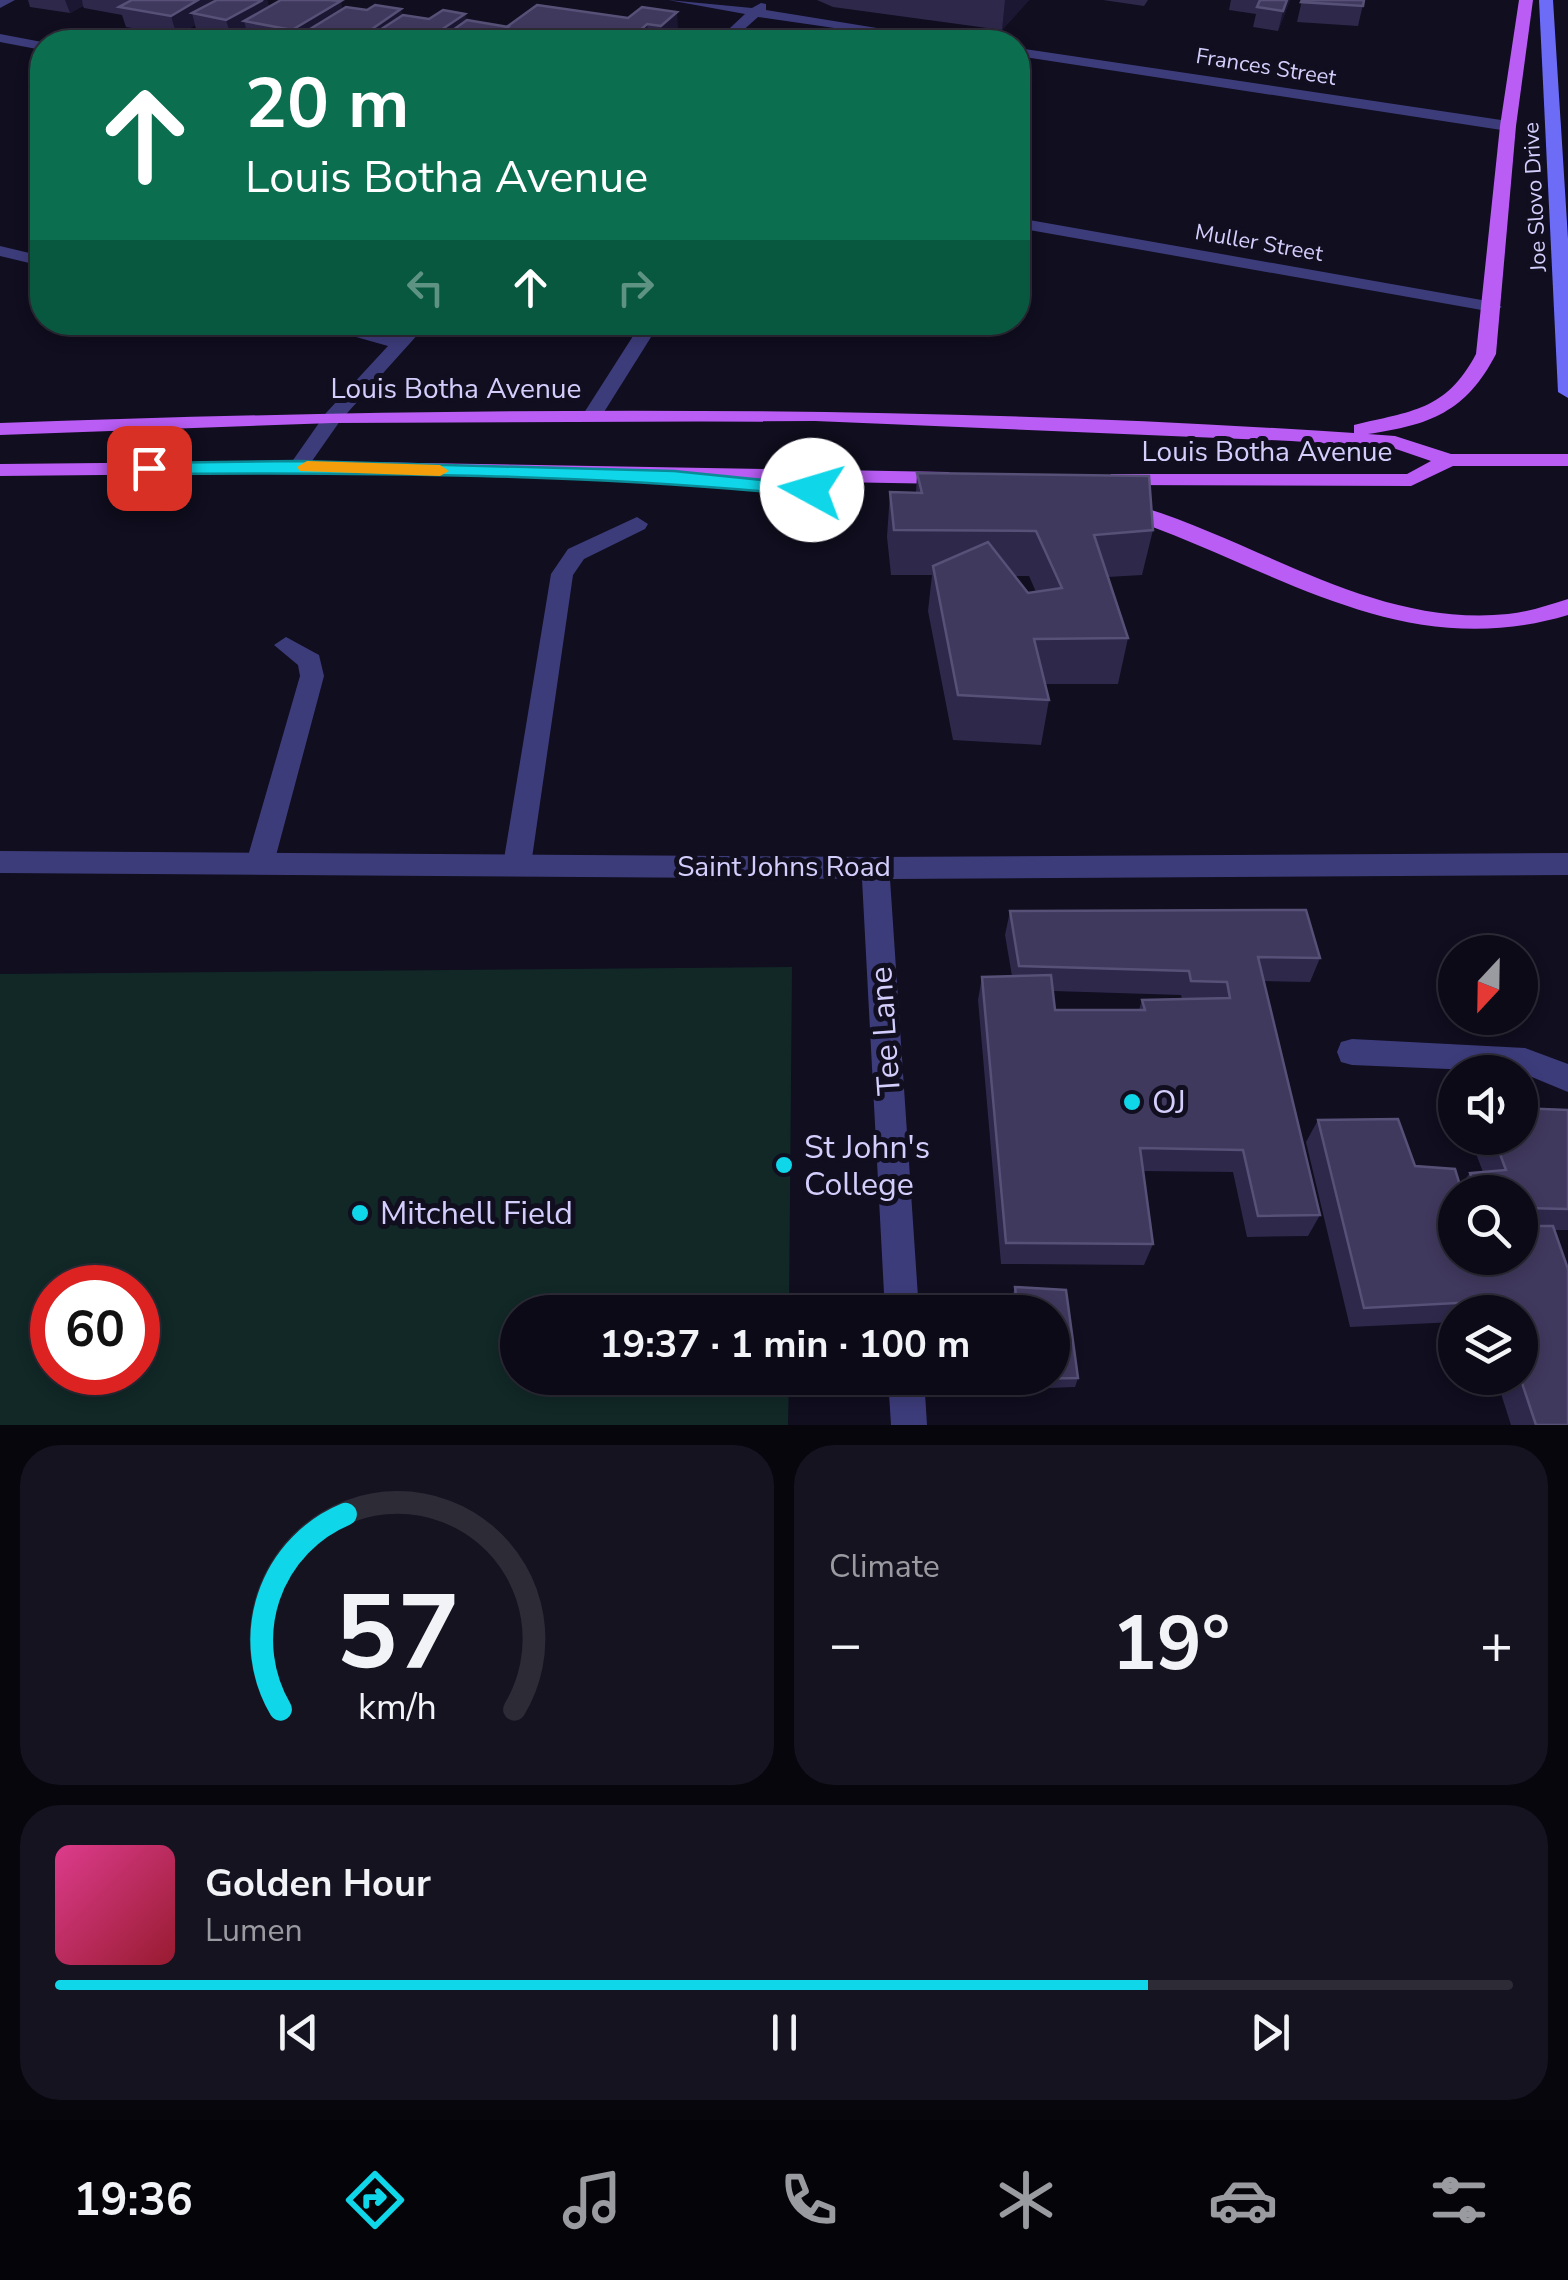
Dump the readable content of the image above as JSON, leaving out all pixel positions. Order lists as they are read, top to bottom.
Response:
{
  "streets": {
    "main road": ["Joe Slovo Drive", "Louis Botha Avenue"],
    "street": [
      "Frances Street",
      "Muller Street",
      "Saint Johns Road",
      "Tee Lane"
    ]
  },
  "crossings": [
    ["Saint Johns Road", "Tee Lane"]
  ],
  "places": ["OJ", "St John's College", "Mitchell Field"],
  "north": "bottom",
  "page": {
    "turn": ["20 m", "Louis Botha Avenue"],
    "limit": "60",
    "trip": "19:37 · 1 min · 100 m",
    "tile": "Climate",
    "heat": ["−", "19°", "+"],
    "song": ["Golden Hour", "Lumen"],
    "tabs": "19:36",
    "gauge": ["57", "km/h"]
  }
}
